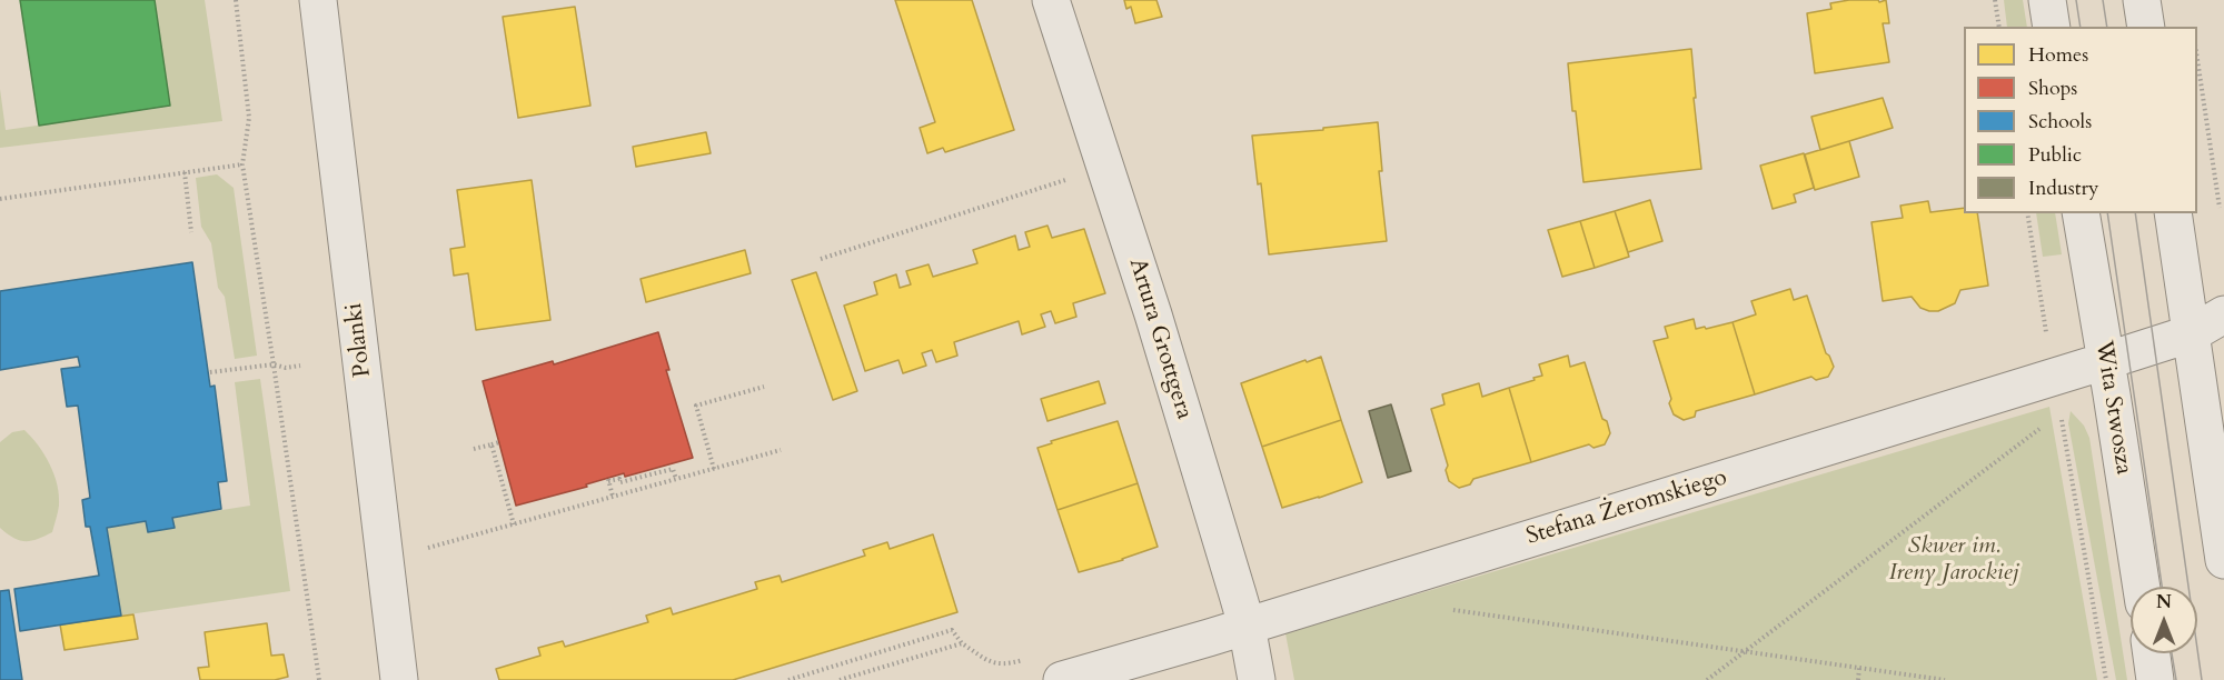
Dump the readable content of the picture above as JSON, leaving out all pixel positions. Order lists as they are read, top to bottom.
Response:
{
  "streets": {
    "street": [
      "Artura Grottgera",
      "Polanki",
      "Wita Stwosza",
      "Stefana Żeromskiego"
    ]
  },
  "crossings": [
    ["Artura Grottgera", "Stefana Żeromskiego"],
    ["Wita Stwosza", "Stefana Żeromskiego"]
  ],
  "parks": ["Skwer im. Ireny Jarockiej"],
  "legend": [
    "Homes",
    "Shops",
    "Schools",
    "Public",
    "Industry"
  ],
  "north": "top"
}
